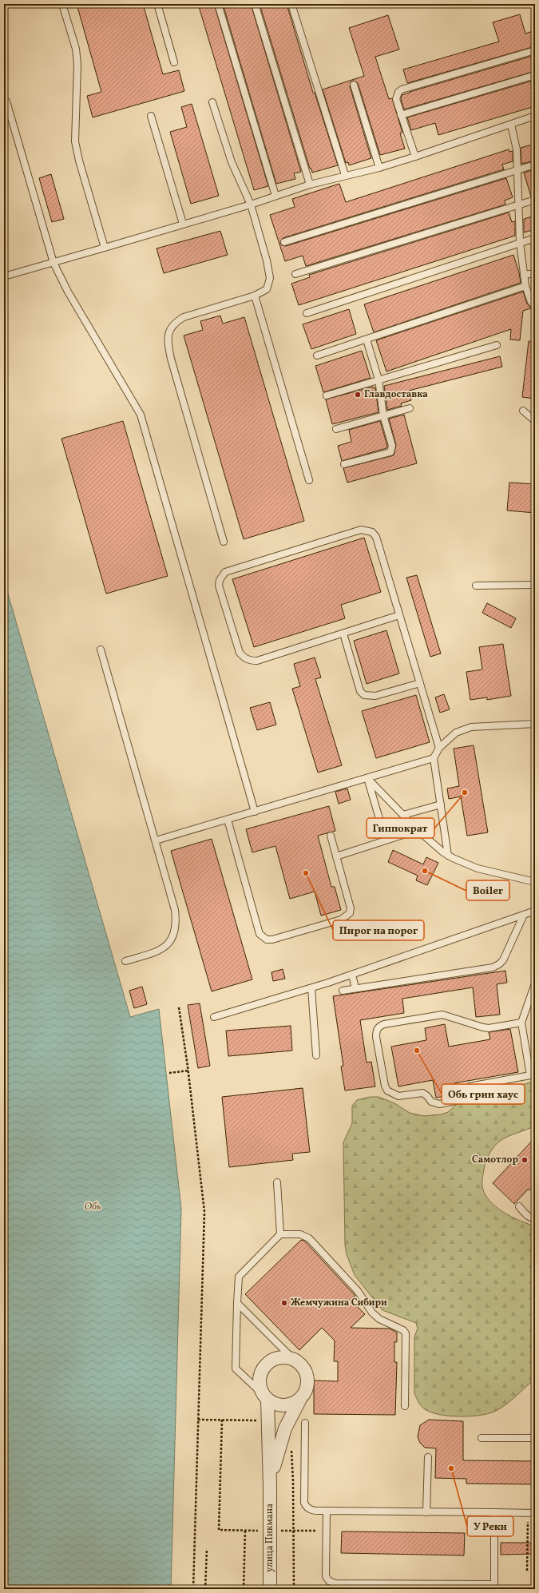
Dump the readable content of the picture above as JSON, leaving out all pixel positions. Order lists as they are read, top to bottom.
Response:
{
  "streets": {
    "street": ["улица Пикмана"]
  },
  "water": ["Обь"],
  "places": [
    "Главдоставка",
    "Гиппократ",
    "Boiler",
    "Пирог на порог",
    "Обь грин хаус",
    "Самотлор",
    "Жемчужина Сибири",
    "У Реки"
  ]
}
